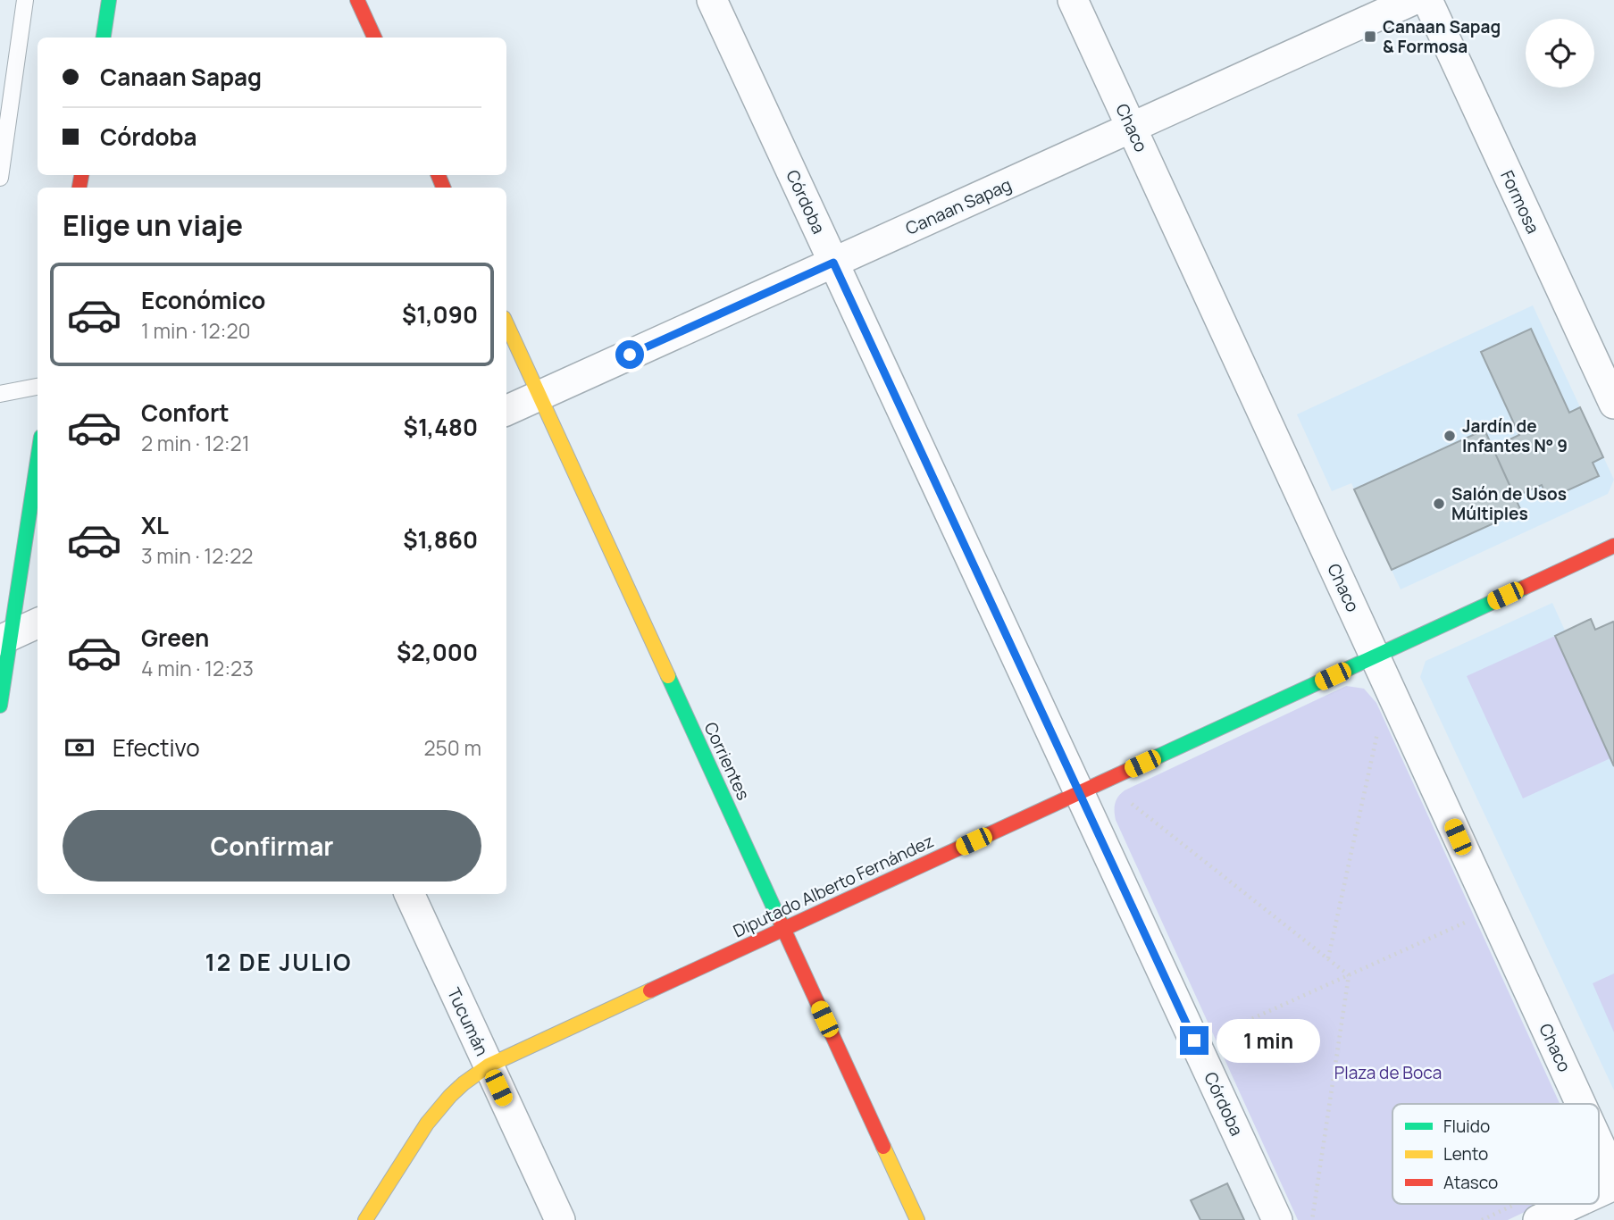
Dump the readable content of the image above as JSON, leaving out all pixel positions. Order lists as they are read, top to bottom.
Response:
{
  "streets": {
    "street": [
      "Chaco",
      "Córdoba",
      "Formosa",
      "Canaan Sapag",
      "Corrientes",
      "Diputado Alberto Fernández",
      "Tucumán"
    ]
  },
  "crossings": [
    ["Chaco", "Canaan Sapag"],
    ["Chaco", "Diputado Alberto Fernández"],
    ["Córdoba", "Canaan Sapag"],
    ["Córdoba", "Diputado Alberto Fernández"],
    ["Canaan Sapag", "Corrientes"],
    ["Corrientes", "Diputado Alberto Fernández"],
    ["Diputado Alberto Fernández", "Tucumán"]
  ],
  "districts": ["12 DE JULIO"],
  "parks": ["Plaza de Boca"],
  "places": {
    "transit": ["Canaan Sapag & Formosa"],
    "other": ["Jardín de Infantes N° 9", "Salón de Usos Múltiples"]
  },
  "legend": ["Fluido", "Lento", "Atasco"],
  "page": {
    "banner": ["Canaan Sapag", "Córdoba"],
    "heading": "Elige un viaje",
    "list": [
      {
        "name": "Económico",
        "note": "1 min · 12:20",
        "value": "$1,090"
      },
      {
        "name": "Confort",
        "note": "2 min · 12:21",
        "value": "$1,480"
      },
      {
        "name": "XL",
        "note": "3 min · 12:22",
        "value": "$1,860"
      },
      {
        "name": "Green",
        "note": "4 min · 12:23",
        "value": "$2,000"
      }
    ],
    "pay": ["Efectivo", "250 m"],
    "buttons": "Confirmar",
    "bubble": "1 min"
  }
}
